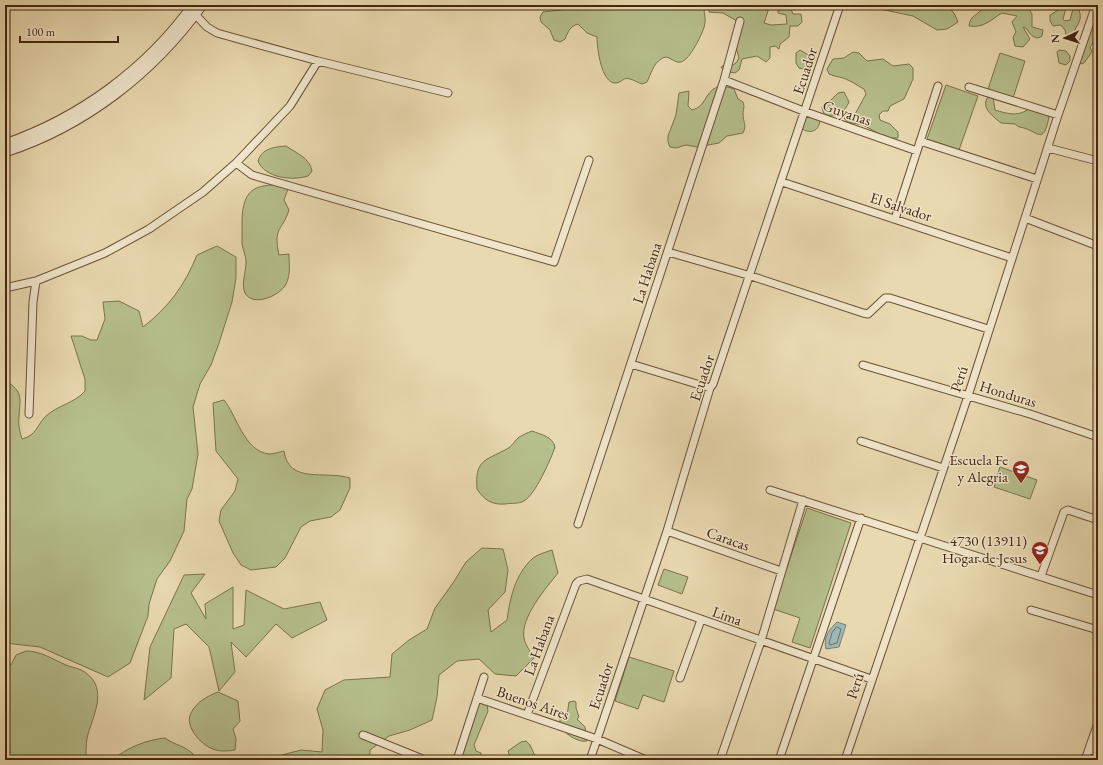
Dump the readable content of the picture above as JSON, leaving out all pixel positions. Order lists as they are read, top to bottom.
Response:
{
  "streets": {
    "street": [
      "Ecuador",
      "Guyanas",
      "El Salvador",
      "La Habana",
      "Perú",
      "Honduras",
      "Caracas",
      "Lima",
      "Buenos Aires"
    ]
  },
  "crossings": [
    ["Ecuador", "Guyanas"],
    ["Ecuador", "El Salvador"],
    ["Ecuador", "Caracas"],
    ["Ecuador", "Lima"],
    ["Ecuador", "Buenos Aires"],
    ["Guyanas", "La Habana"],
    ["El Salvador", "Perú"],
    ["La Habana", "Lima"],
    ["La Habana", "Buenos Aires"],
    ["Perú", "Honduras"],
    ["Perú", "Lima"]
  ],
  "places": {
    "school or university": ["Escuela Fe y Alegria", "4730 (13911) Hogar de Jesus"]
  },
  "scale_bar": "100 m",
  "north": "left"
}
